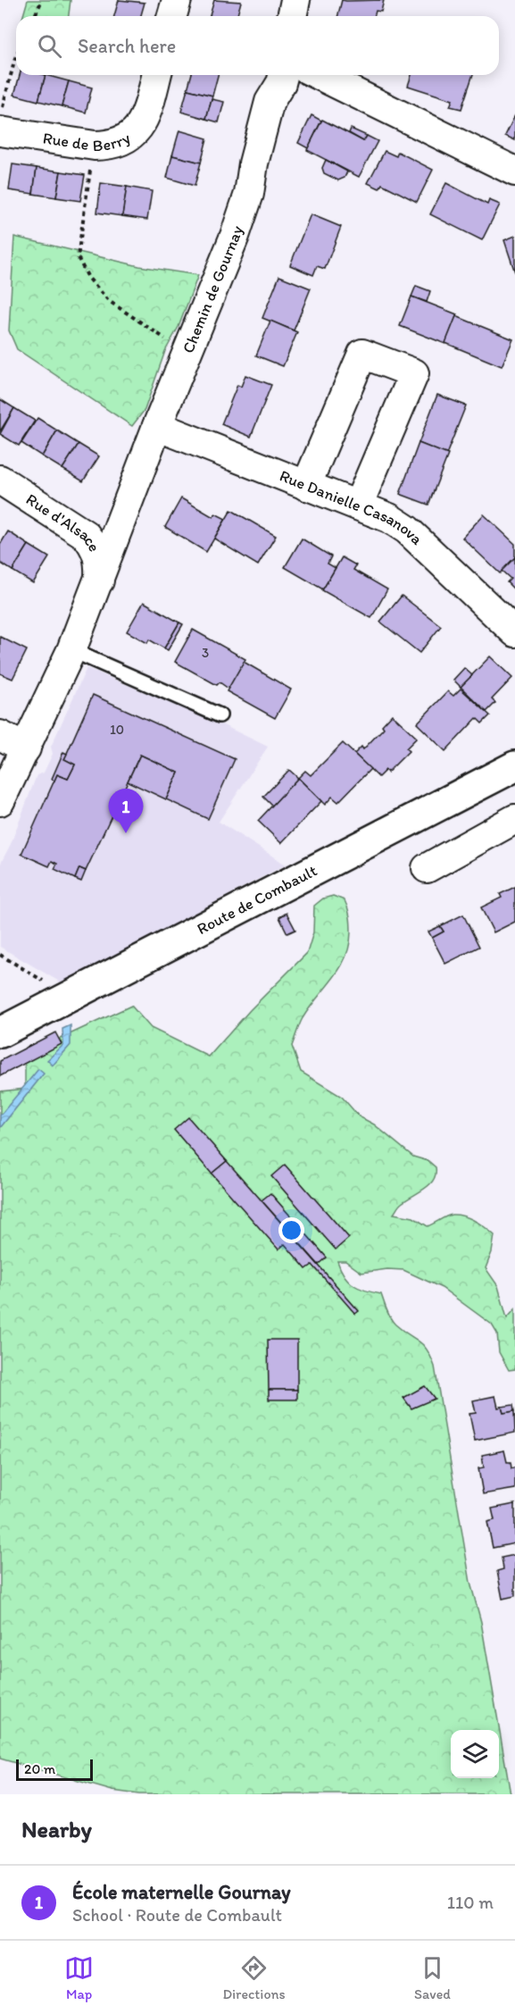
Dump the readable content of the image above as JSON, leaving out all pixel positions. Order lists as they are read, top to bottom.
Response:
{
  "streets": {
    "main road": ["Route de Combault"],
    "street": [
      "Rue de Berry",
      "Chemin de Gournay",
      "Rue Danielle Casanova",
      "Rue d'Alsace"
    ]
  },
  "crossings": [
    ["Chemin de Gournay", "Rue Danielle Casanova"],
    ["Chemin de Gournay", "Rue d'Alsace"]
  ],
  "house_numbers": ["3", "10"],
  "scale_bar": "20 m",
  "page": {
    "search": "Search here",
    "pins": "1",
    "scale": "20 m",
    "heading": "Nearby",
    "list": [
      {
        "mark": "1",
        "name": "École maternelle Gournay",
        "note": "School · Route de Combault",
        "value": "110 m"
      }
    ],
    "nav": ["Map", "Directions", "Saved"]
  }
}
